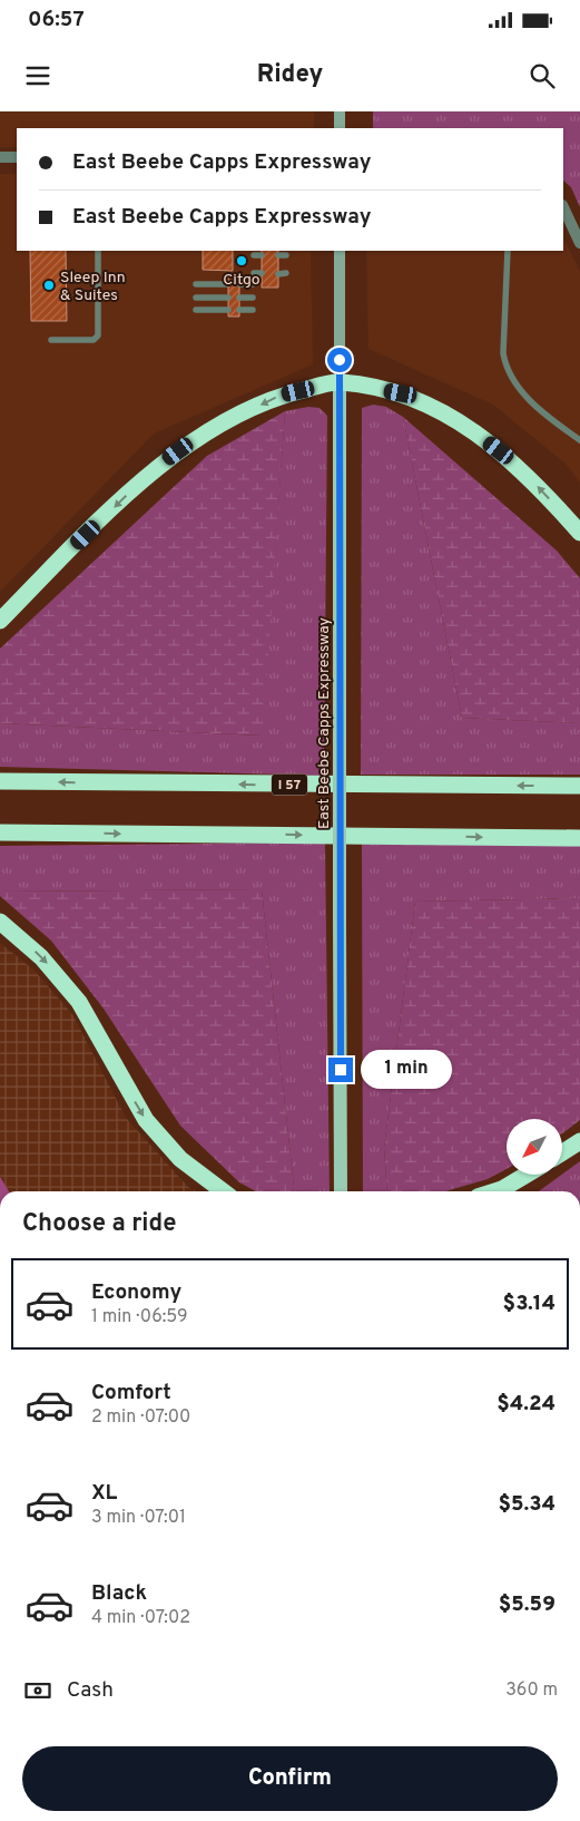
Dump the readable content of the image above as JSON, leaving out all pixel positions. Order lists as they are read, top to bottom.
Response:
{
  "streets": {
    "highway": ["I 57"],
    "main road": ["East Beebe Capps Expressway"]
  },
  "places": ["Citgo", "Sleep Inn & Suites"],
  "north": "bottom left",
  "page": {
    "status": "06:57",
    "header": "Ridey",
    "banner": ["East Beebe Capps Expressway", "East Beebe Capps Expressway"],
    "bubble": "1 min",
    "heading": "Choose a ride",
    "list": [
      {
        "name": "Economy",
        "note": "1 min · 06:59",
        "value": "$3.14"
      },
      {
        "name": "Comfort",
        "note": "2 min · 07:00",
        "value": "$4.24"
      },
      {
        "name": "XL",
        "note": "3 min · 07:01",
        "value": "$5.34"
      },
      {
        "name": "Black",
        "note": "4 min · 07:02",
        "value": "$5.59"
      }
    ],
    "pay": ["Cash", "360 m"],
    "buttons": "Confirm"
  }
}
